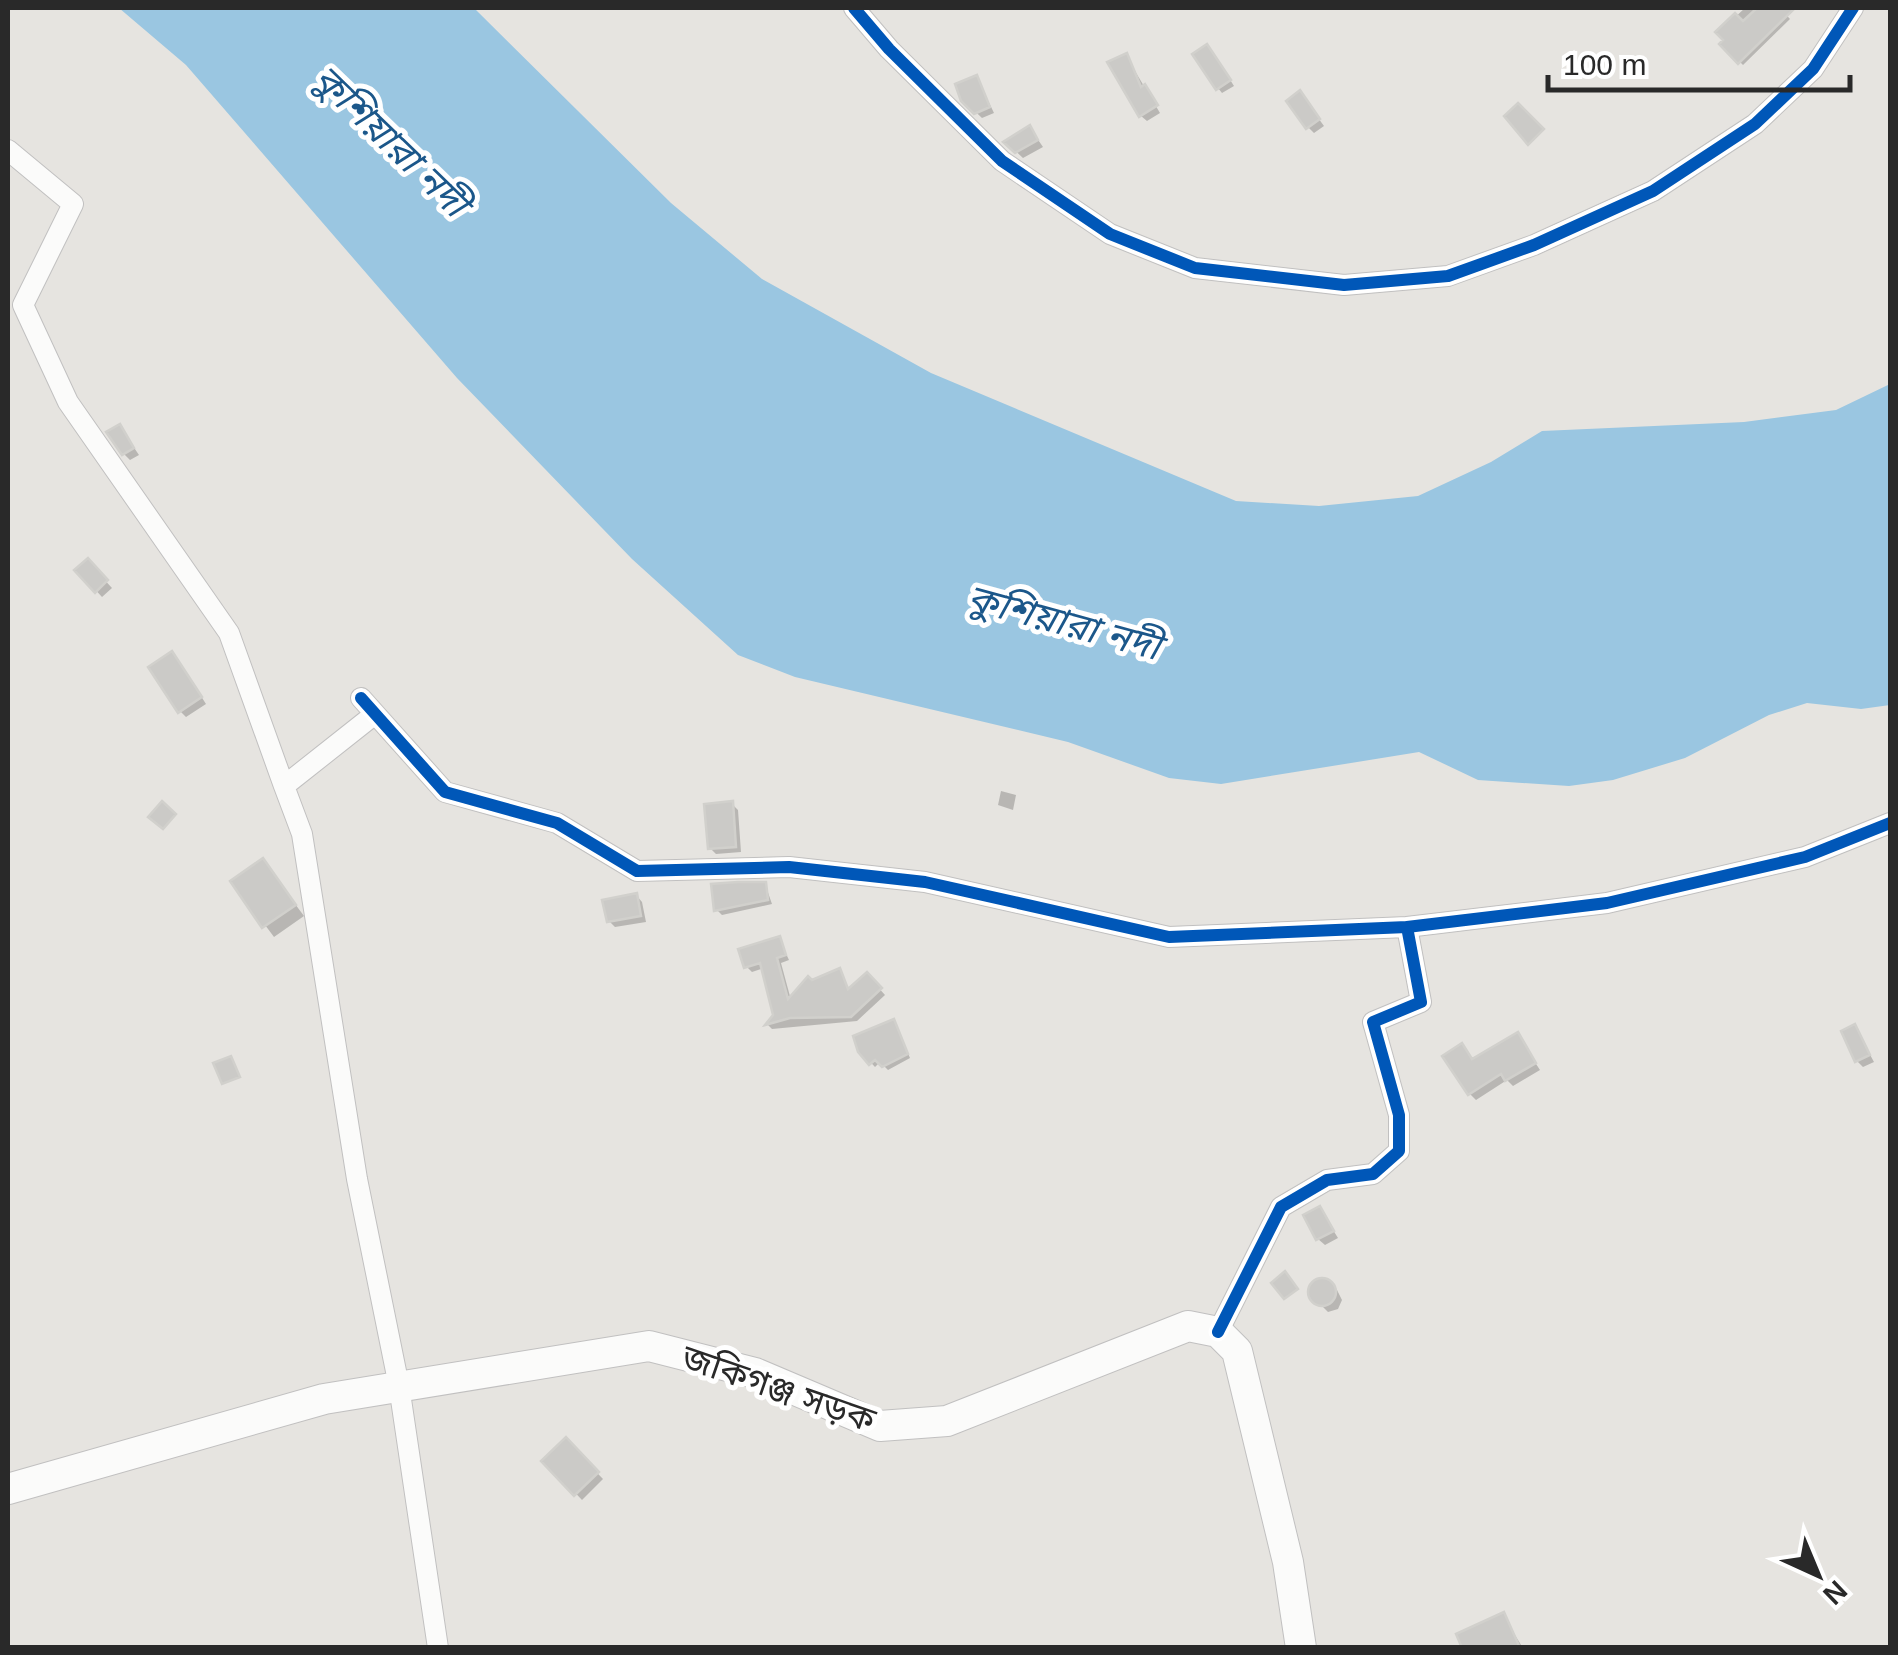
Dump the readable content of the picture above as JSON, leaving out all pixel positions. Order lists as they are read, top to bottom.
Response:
{
  "streets": {
    "main road": ["জকিগঞ্জ সড়ক"]
  },
  "water": ["কুশিয়ারা নদী"],
  "scale_bar": "100 m",
  "north": "bottom right"
}
